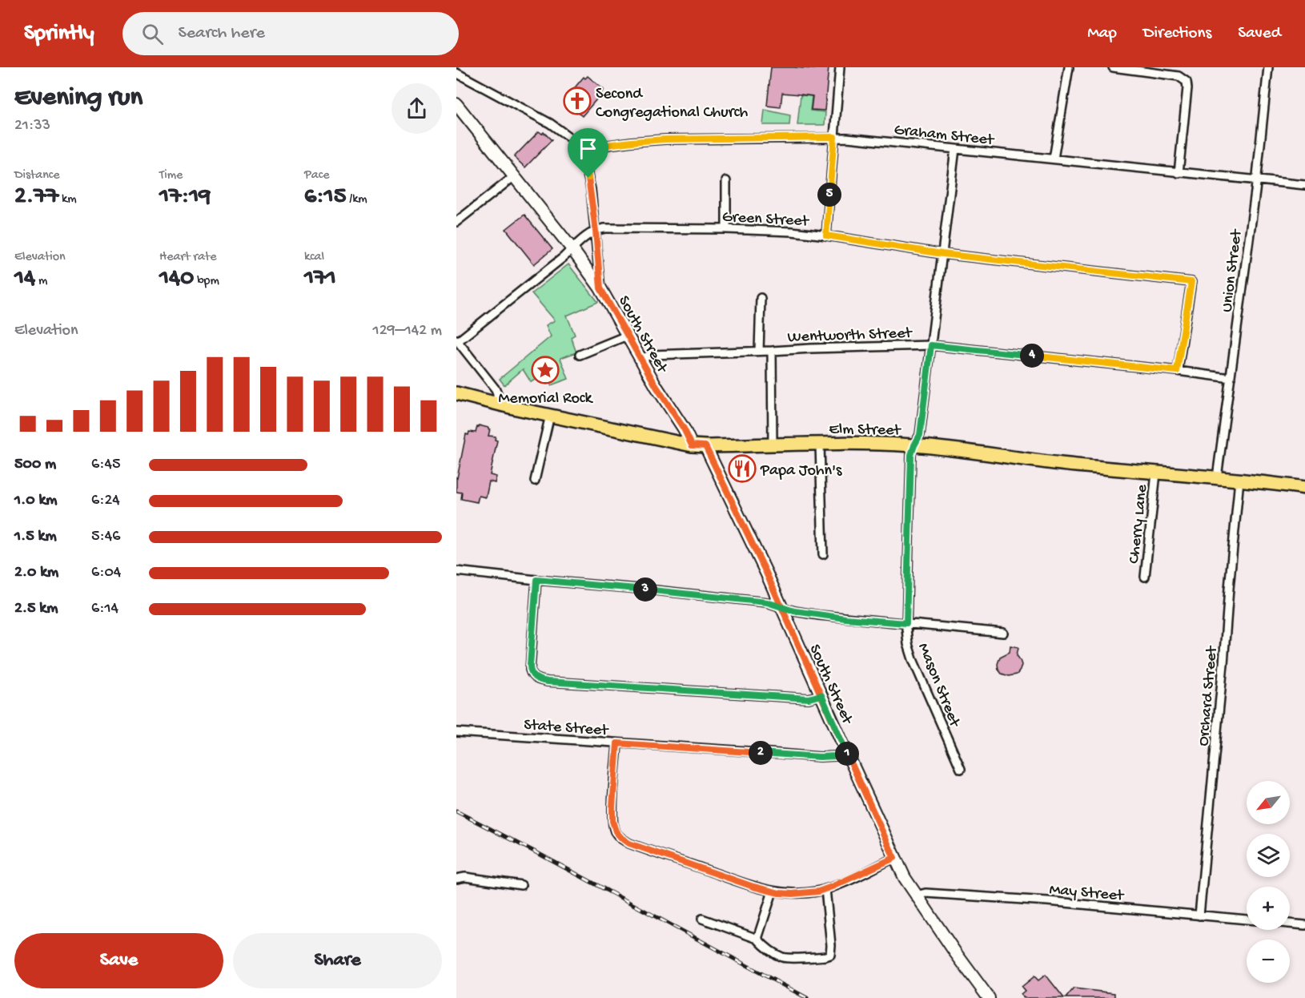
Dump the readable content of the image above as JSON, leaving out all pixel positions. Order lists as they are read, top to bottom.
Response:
{
  "streets": {
    "main road": ["Elm Street"],
    "street": [
      "Graham Street",
      "Green Street",
      "Union Street",
      "South Street",
      "Wentworth Street",
      "Cherry Lane",
      "Mason Street",
      "Orchard Street",
      "State Street",
      "May Street"
    ]
  },
  "crossings": [
    ["Graham Street", "Union Street"],
    ["Graham Street", "Mason Street"],
    ["Green Street", "South Street"],
    ["Green Street", "Wentworth Street"],
    ["Green Street", "Mason Street"],
    ["Union Street", "Wentworth Street"],
    ["Union Street", "Elm Street"],
    ["South Street", "Wentworth Street"],
    ["South Street", "Elm Street"],
    ["South Street", "State Street"],
    ["South Street", "May Street"],
    ["Wentworth Street", "Mason Street"],
    ["Elm Street", "Cherry Lane"],
    ["Elm Street", "Mason Street"],
    ["Elm Street", "Orchard Street"],
    ["Orchard Street", "May Street"]
  ],
  "places": {
    "church": ["Second Congregational Church"],
    "place": ["Memorial Rock"],
    "restaurant": ["Papa John's"]
  },
  "north": "bottom left",
  "page": {
    "header": "Sprintly",
    "search": "Search here",
    "nav": ["Map", "Directions", "Saved"],
    "heading": ["Evening run", "21:33"],
    "stats": [
      ["Distance", "2.77 km"],
      ["Time", "17:19"],
      ["Pace", "6:15 /km"],
      ["Elevation", "14 m"],
      ["Heart rate", "140 bpm"],
      ["kcal", "171"]
    ],
    "pins": [
      "5",
      "4",
      "3",
      "2",
      "1"
    ],
    "chart": ["Elevation", "129–142 m"],
    "list": [
      {
        "name": "500 m",
        "note": "6:45"
      },
      {
        "name": "1.0 km",
        "note": "6:24"
      },
      {
        "name": "1.5 km",
        "note": "5:46"
      },
      {
        "name": "2.0 km",
        "note": "6:04"
      },
      {
        "name": "2.5 km",
        "note": "6:14"
      }
    ],
    "map_buttons": ["+", "−"],
    "buttons": ["Save", "Share"]
  }
}
